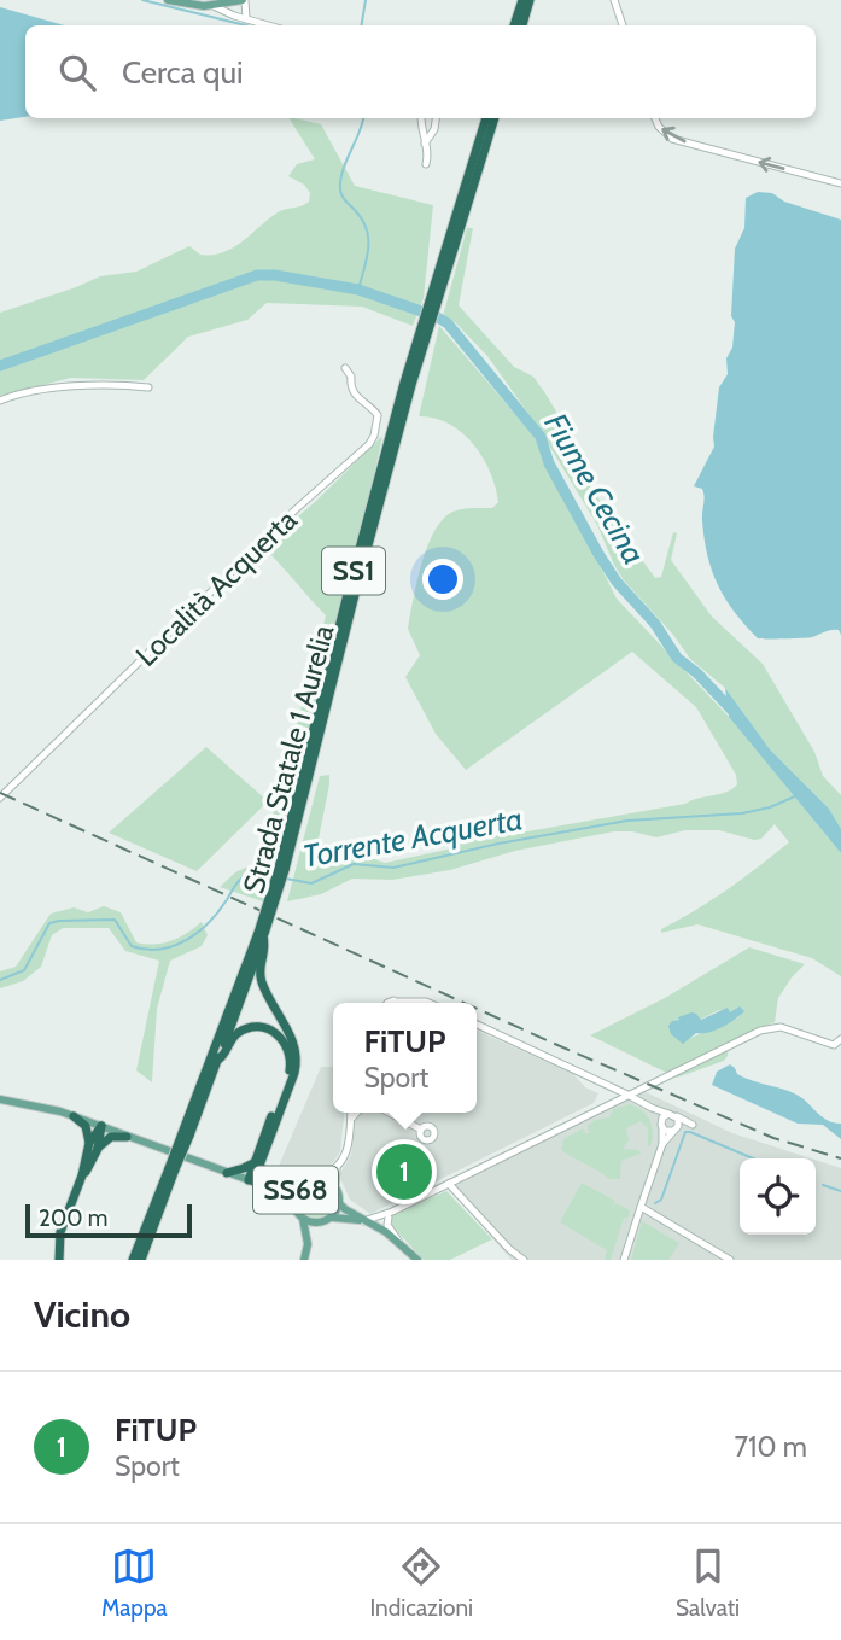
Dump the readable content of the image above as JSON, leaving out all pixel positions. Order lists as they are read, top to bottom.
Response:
{
  "streets": {
    "highway": ["SS1", "Strada Statale 1 Aurelia"],
    "main road": ["SS68"],
    "street": ["Località Acquerta"]
  },
  "crossings": [
    ["SS1", "Strada Statale 1 Aurelia"]
  ],
  "water": ["Fiume Cecina", "Torrente Acquerta"],
  "scale_bar": "200 m",
  "page": {
    "search": "Cerca qui",
    "popup": ["FiTUP", "Sport"],
    "pins": "1",
    "scale": "200 m",
    "heading": "Vicino",
    "list": [
      {
        "mark": "1",
        "name": "FiTUP",
        "note": "Sport",
        "value": "710 m"
      }
    ],
    "nav": ["Mappa", "Indicazioni", "Salvati"]
  }
}
